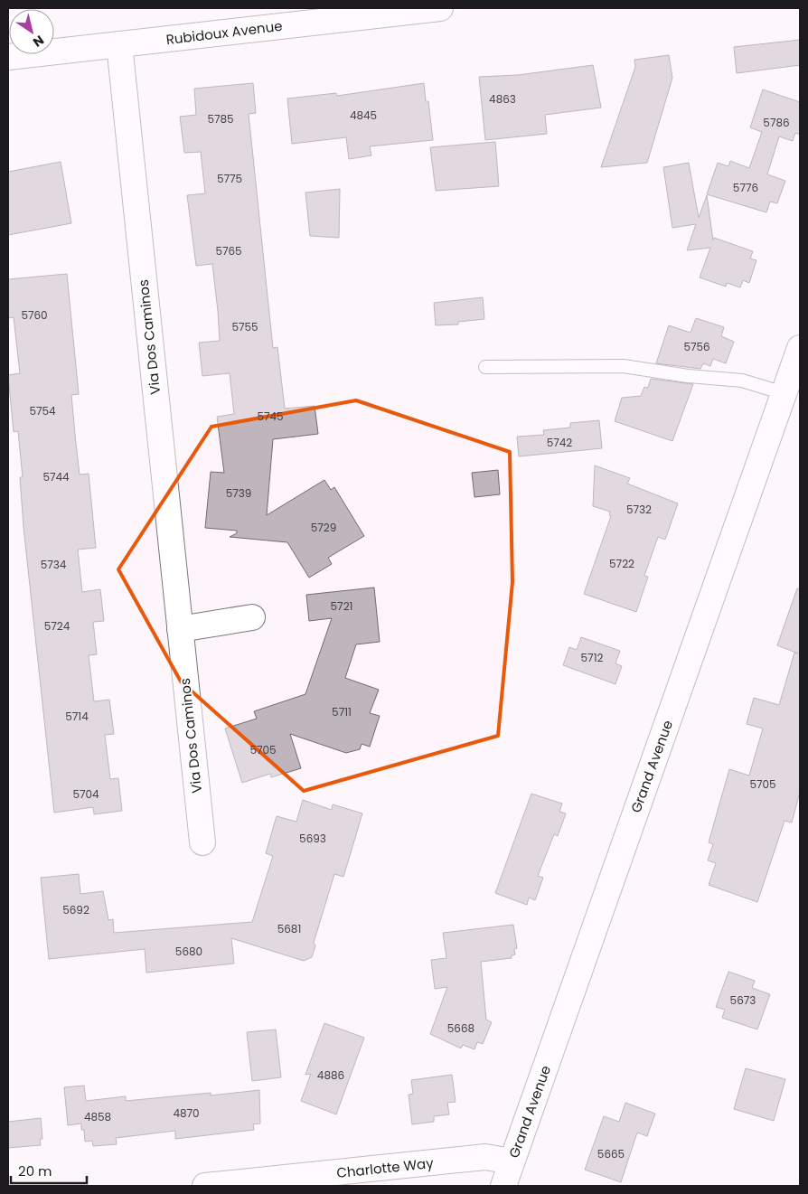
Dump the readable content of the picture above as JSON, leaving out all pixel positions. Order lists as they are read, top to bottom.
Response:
{
  "streets": {
    "street": [
      "Rubidoux Avenue",
      "Via Dos Caminos",
      "Grand Avenue",
      "Charlotte Way"
    ]
  },
  "crossings": [
    ["Rubidoux Avenue", "Via Dos Caminos"],
    ["Grand Avenue", "Charlotte Way"]
  ],
  "house_numbers": [
    "4863",
    "4845",
    "5785",
    "5786",
    "5775",
    "5776",
    "5765",
    "5760",
    "5755",
    "5756",
    "5754",
    "5745",
    "5742",
    "5744",
    "5739",
    "5732",
    "5729",
    "5722",
    "5734",
    "5721",
    "5724",
    "5712",
    "5711",
    "5714",
    "5705",
    "5705",
    "5704",
    "5693",
    "5692",
    "5681",
    "5680",
    "5673",
    "5668",
    "4886",
    "4870",
    "4858",
    "5665"
  ],
  "scale_bar": "20 m",
  "north": "bottom right"
}
